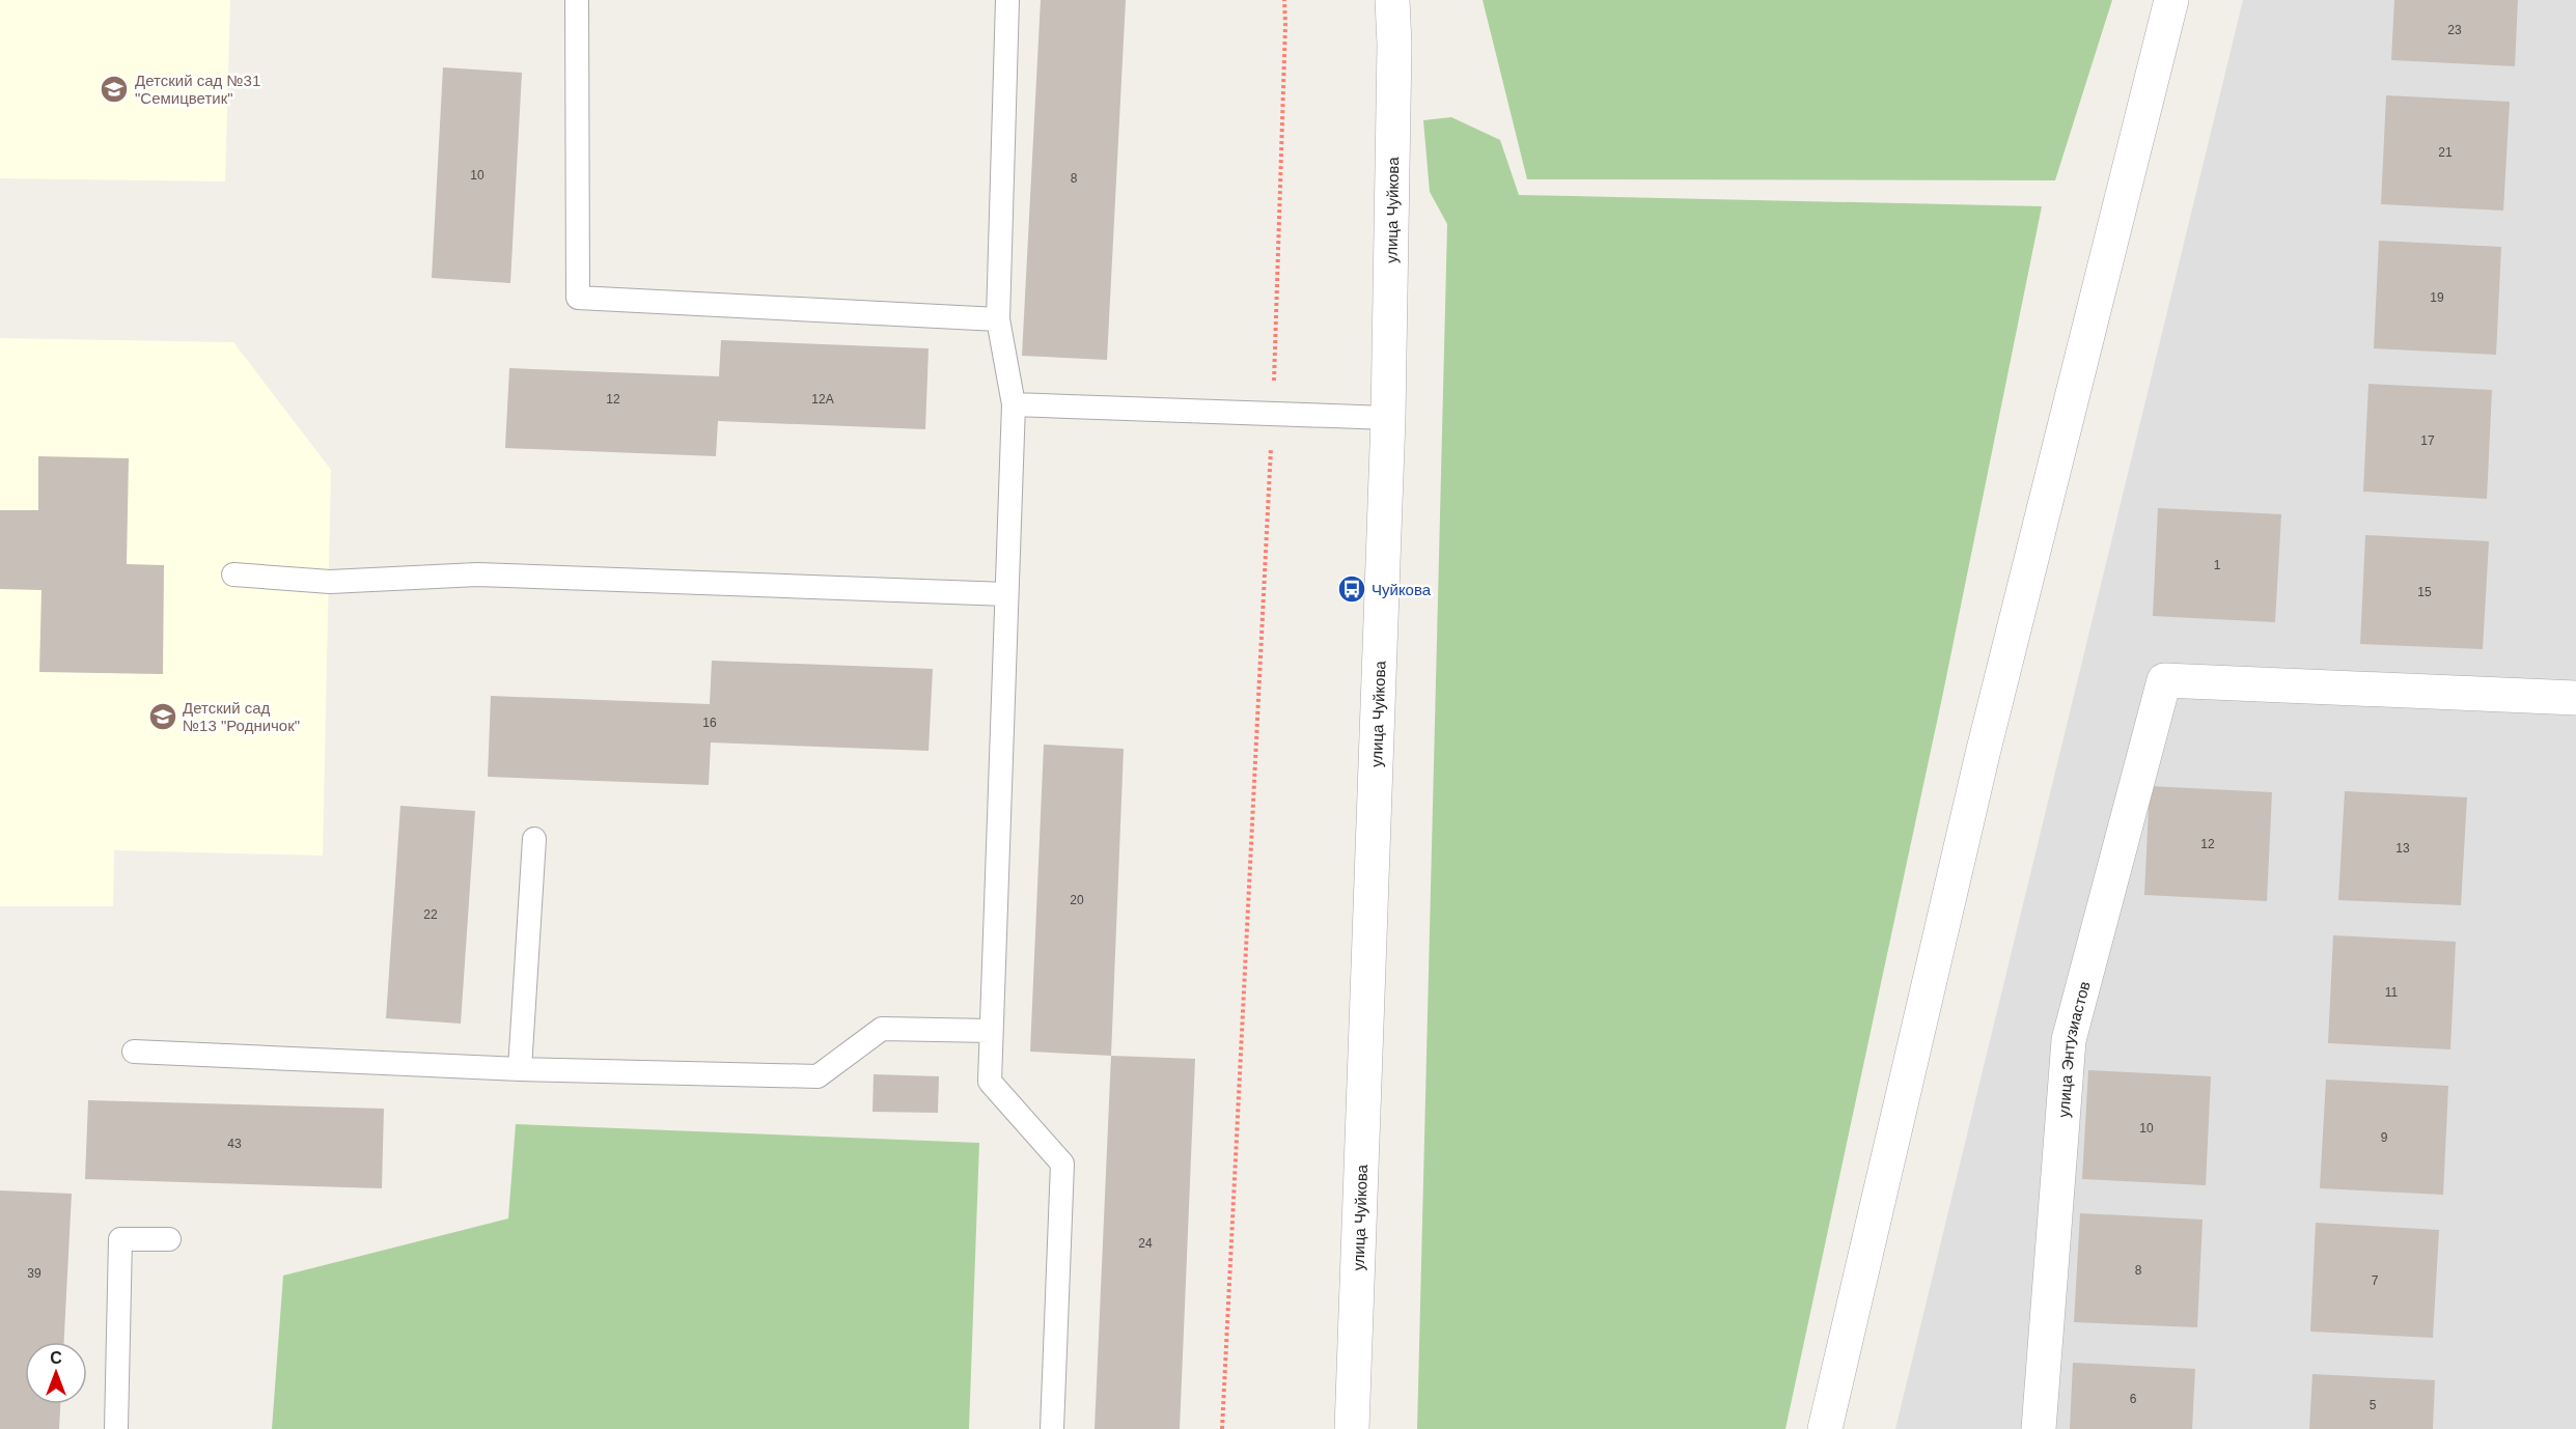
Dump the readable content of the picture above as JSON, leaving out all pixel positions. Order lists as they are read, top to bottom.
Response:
{
  "streets": {
    "street": ["улица Чуйкова", "улица Энтузиастов"]
  },
  "places": {
    "school or university": ["Детский сад №31 \"Семицветик\"", "Детский сад №13 \"Родничок\""],
    "bus stop": ["Чуйкова"]
  },
  "house_numbers": [
    "23",
    "21",
    "10",
    "8",
    "19",
    "12",
    "12А",
    "17",
    "1",
    "15",
    "16",
    "12",
    "13",
    "20",
    "22",
    "11",
    "10",
    "9",
    "43",
    "24",
    "8",
    "39",
    "7",
    "6",
    "5"
  ],
  "north": "top"
}
